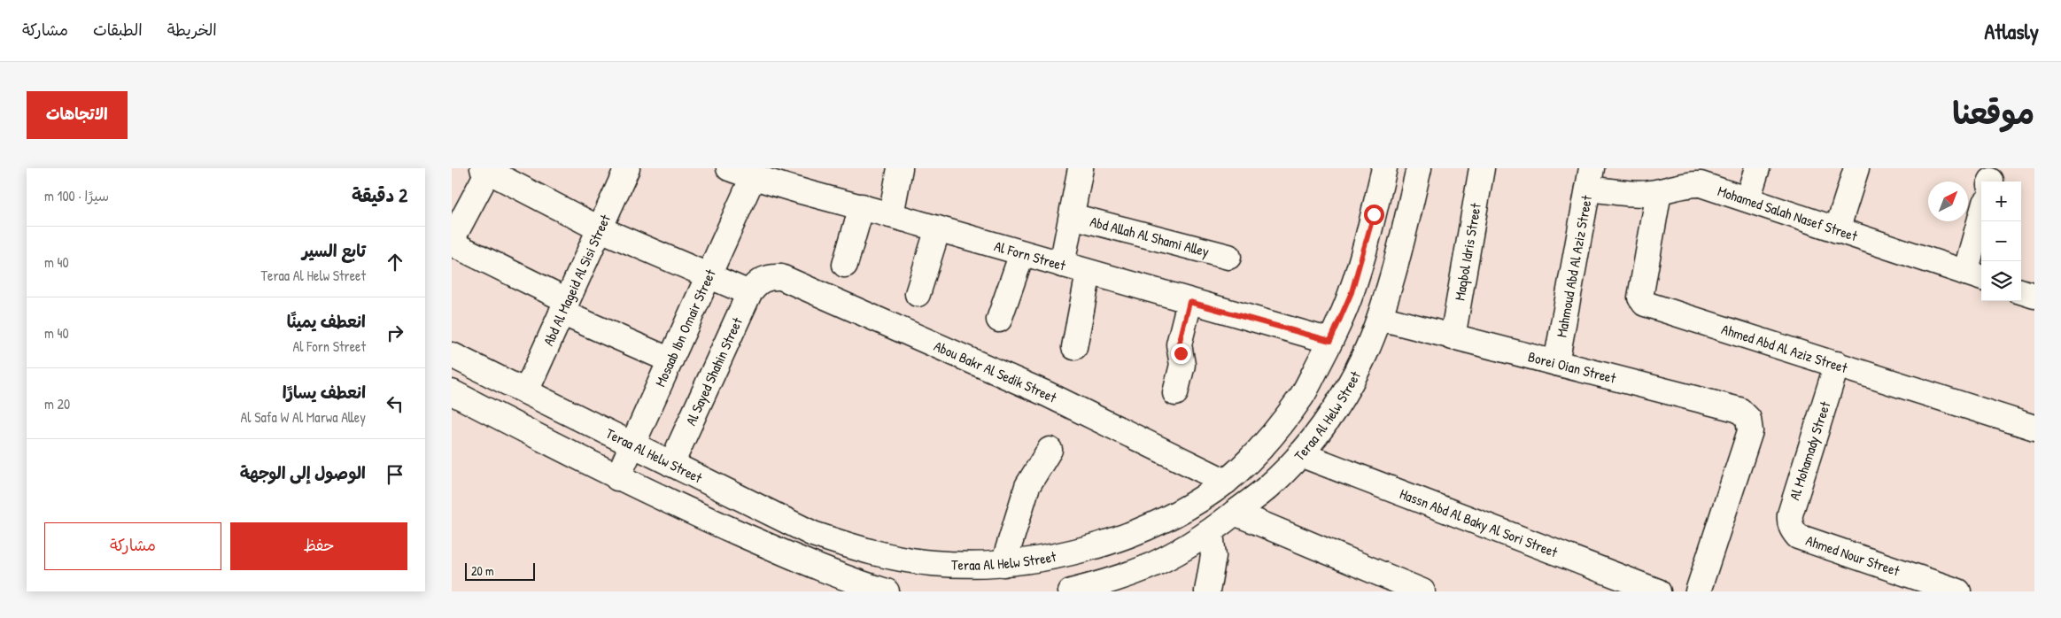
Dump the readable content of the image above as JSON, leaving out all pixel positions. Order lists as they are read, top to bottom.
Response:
{
  "streets": {
    "street": [
      "Mohamed Salah Nasef Street",
      "Abd Allah Al Shami Alley",
      "Maqbol Idris Street",
      "Al Forn Street",
      "Mahmoud Abd Al Aziz Street",
      "Abd Al Mageid Al Sisi Street",
      "Mosaab Ibn Omair Street",
      "Ahmed Abd Al Aziz Street",
      "Borei Oian Street",
      "Al Sayed Shahin Street",
      "Abou Bakr Al Sedik Street",
      "Teraa Al Helw Street",
      "Al Mohamady Street",
      "Hassn Abd Al Baky Al Sori Street",
      "Ahmed Nour Street"
    ]
  },
  "crossings": [
    ["Mohamed Salah Nasef Street", "Mahmoud Abd Al Aziz Street"],
    ["Mohamed Salah Nasef Street", "Ahmed Abd Al Aziz Street"],
    ["Maqbol Idris Street", "Borei Oian Street"],
    ["Al Forn Street", "Mosaab Ibn Omair Street"],
    ["Al Forn Street", "Teraa Al Helw Street"],
    ["Mahmoud Abd Al Aziz Street", "Borei Oian Street"],
    ["Abd Al Mageid Al Sisi Street", "Teraa Al Helw Street"],
    ["Mosaab Ibn Omair Street", "Teraa Al Helw Street"],
    ["Ahmed Abd Al Aziz Street", "Al Mohamady Street"],
    ["Borei Oian Street", "Teraa Al Helw Street"],
    ["Al Sayed Shahin Street", "Abou Bakr Al Sedik Street"],
    ["Al Sayed Shahin Street", "Teraa Al Helw Street"],
    ["Abou Bakr Al Sedik Street", "Teraa Al Helw Street"],
    ["Teraa Al Helw Street", "Hassn Abd Al Baky Al Sori Street"],
    ["Al Mohamady Street", "Ahmed Nour Street"]
  ],
  "scale_bar": "20 m",
  "north": "top right",
  "page": {
    "header": "Atlasly",
    "nav": ["الخريطة", "الطبقات", "مشاركة"],
    "title": "موقعنا",
    "buttons": [
      "الاتجاهات",
      ["حفظ", "مشاركة"]
    ],
    "heading": ["2 دقيقة", "سيرًا · 100 m"],
    "map_buttons": ["+", "−"],
    "list": [
      ["تابع السير", "Teraa Al Helw Street", "40 m"],
      ["انعطف يمينًا", "Al Forn Street", "40 m"],
      ["انعطف يسارًا", "Al Safa W Al Marwa Alley", "20 m"],
      "الوصول إلى الوجهة"
    ],
    "scale": "20 m"
  }
}
